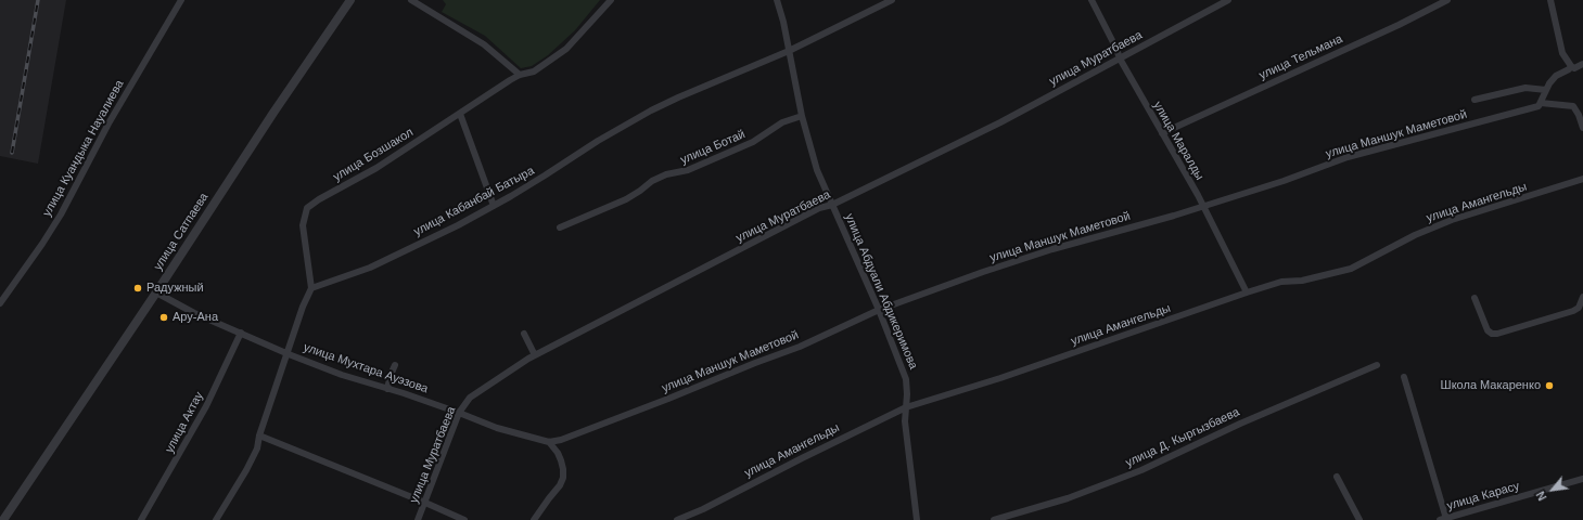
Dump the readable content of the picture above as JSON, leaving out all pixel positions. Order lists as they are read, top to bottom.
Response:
{
  "streets": {
    "street": [
      "улица Тельмана",
      "улица Муратбаева",
      "улица Маншук Маметовой",
      "улица Маралды",
      "улица Ботай",
      "улица Куандыка Науалиева",
      "улица Бозшакол",
      "улица Кабанбай Батыра",
      "улица Амангельды",
      "улица Сатпаева",
      "улица Абдуали Абдикеримова",
      "улица Мухтара Ауэзова",
      "улица Актау",
      "улица Д. Кыргызбаева",
      "улица Карасу"
    ]
  },
  "crossings": [
    ["улица Тельмана", "улица Маралды"],
    ["улица Муратбаева", "улица Маралды"],
    ["улица Муратбаева", "улица Абдуали Абдикеримова"],
    ["улица Муратбаева", "улица Мухтара Ауэзова"],
    ["улица Маншук Маметовой", "улица Маралды"],
    ["улица Маншук Маметовой", "улица Абдуали Абдикеримова"],
    ["улица Маншук Маметовой", "улица Мухтара Ауэзова"],
    ["улица Маралды", "улица Амангельды"],
    ["улица Ботай", "улица Абдуали Абдикеримова"],
    ["улица Бозшакол", "улица Кабанбай Батыра"],
    ["улица Кабанбай Батыра", "улица Абдуали Абдикеримова"],
    ["улица Амангельды", "улица Абдуали Абдикеримова"],
    ["улица Сатпаева", "улица Мухтара Ауэзова"],
    ["улица Мухтара Ауэзова", "улица Актау"]
  ],
  "places": ["Радужный", "Ару-Ана", "Школа Макаренко"],
  "north": "bottom left"
}
